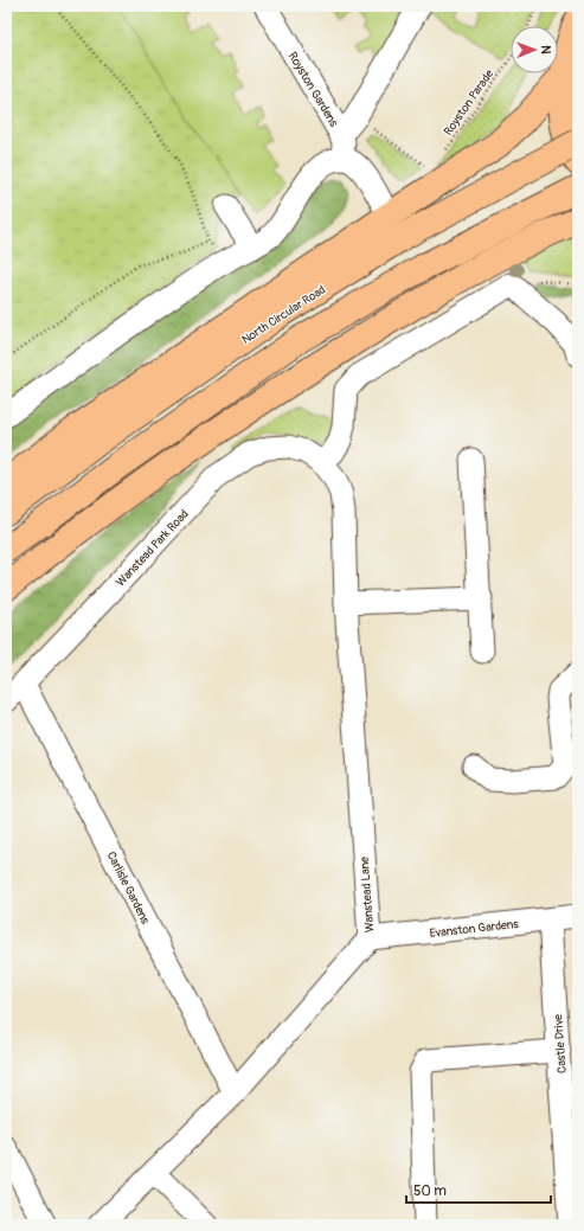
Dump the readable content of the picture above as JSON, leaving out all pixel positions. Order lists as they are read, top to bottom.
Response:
{
  "streets": {
    "highway": ["North Circular Road"],
    "street": [
      "Royston Gardens",
      "Wanstead Park Road",
      "Carlisle Gardens",
      "Wanstead Lane",
      "Evanston Gardens",
      "Castle Drive"
    ],
    "path": ["Royston Parade"]
  },
  "crossings": [
    ["Wanstead Park Road", "Carlisle Gardens"],
    ["Wanstead Park Road", "Wanstead Lane"],
    ["Carlisle Gardens", "Wanstead Lane"],
    ["Wanstead Lane", "Evanston Gardens"],
    ["Evanston Gardens", "Castle Drive"]
  ],
  "scale_bar": "50 m",
  "north": "right"
}
